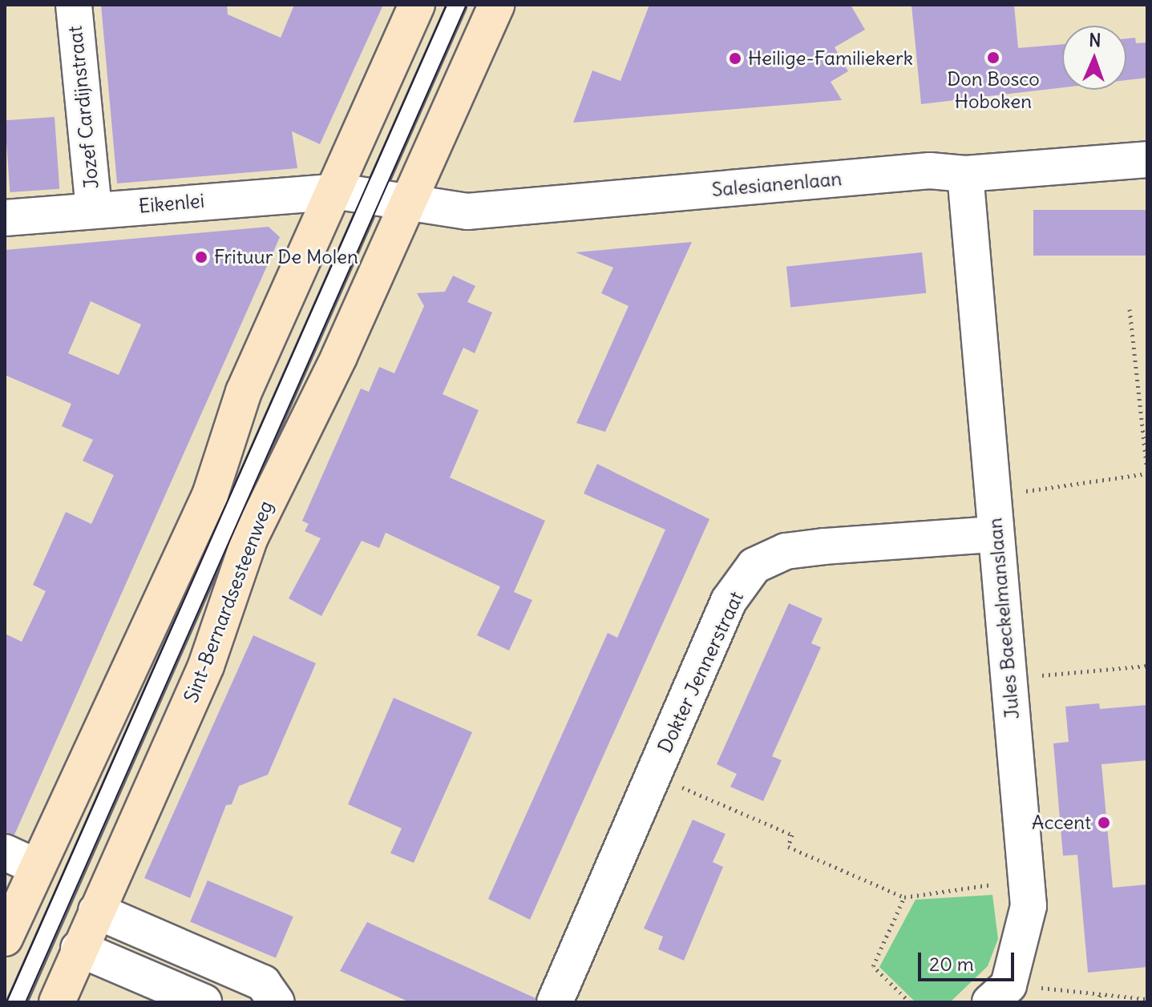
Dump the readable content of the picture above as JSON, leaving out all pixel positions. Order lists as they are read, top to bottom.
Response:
{
  "streets": {
    "main road": ["Sint-Bernardsesteenweg"],
    "street": [
      "Jozef Cardijnstraat",
      "Salesianenlaan",
      "Eikenlei",
      "Jules Baeckelmanslaan",
      "Dokter Jennerstraat"
    ]
  },
  "crossings": [
    ["Jozef Cardijnstraat", "Eikenlei"],
    ["Salesianenlaan", "Sint-Bernardsesteenweg"],
    ["Salesianenlaan", "Jules Baeckelmanslaan"],
    ["Jules Baeckelmanslaan", "Dokter Jennerstraat"]
  ],
  "places": [
    "Don Bosco Hoboken",
    "Heilige-Familiekerk",
    "Frituur De Molen",
    "Accent"
  ],
  "scale_bar": "20 m",
  "north": "top"
}
